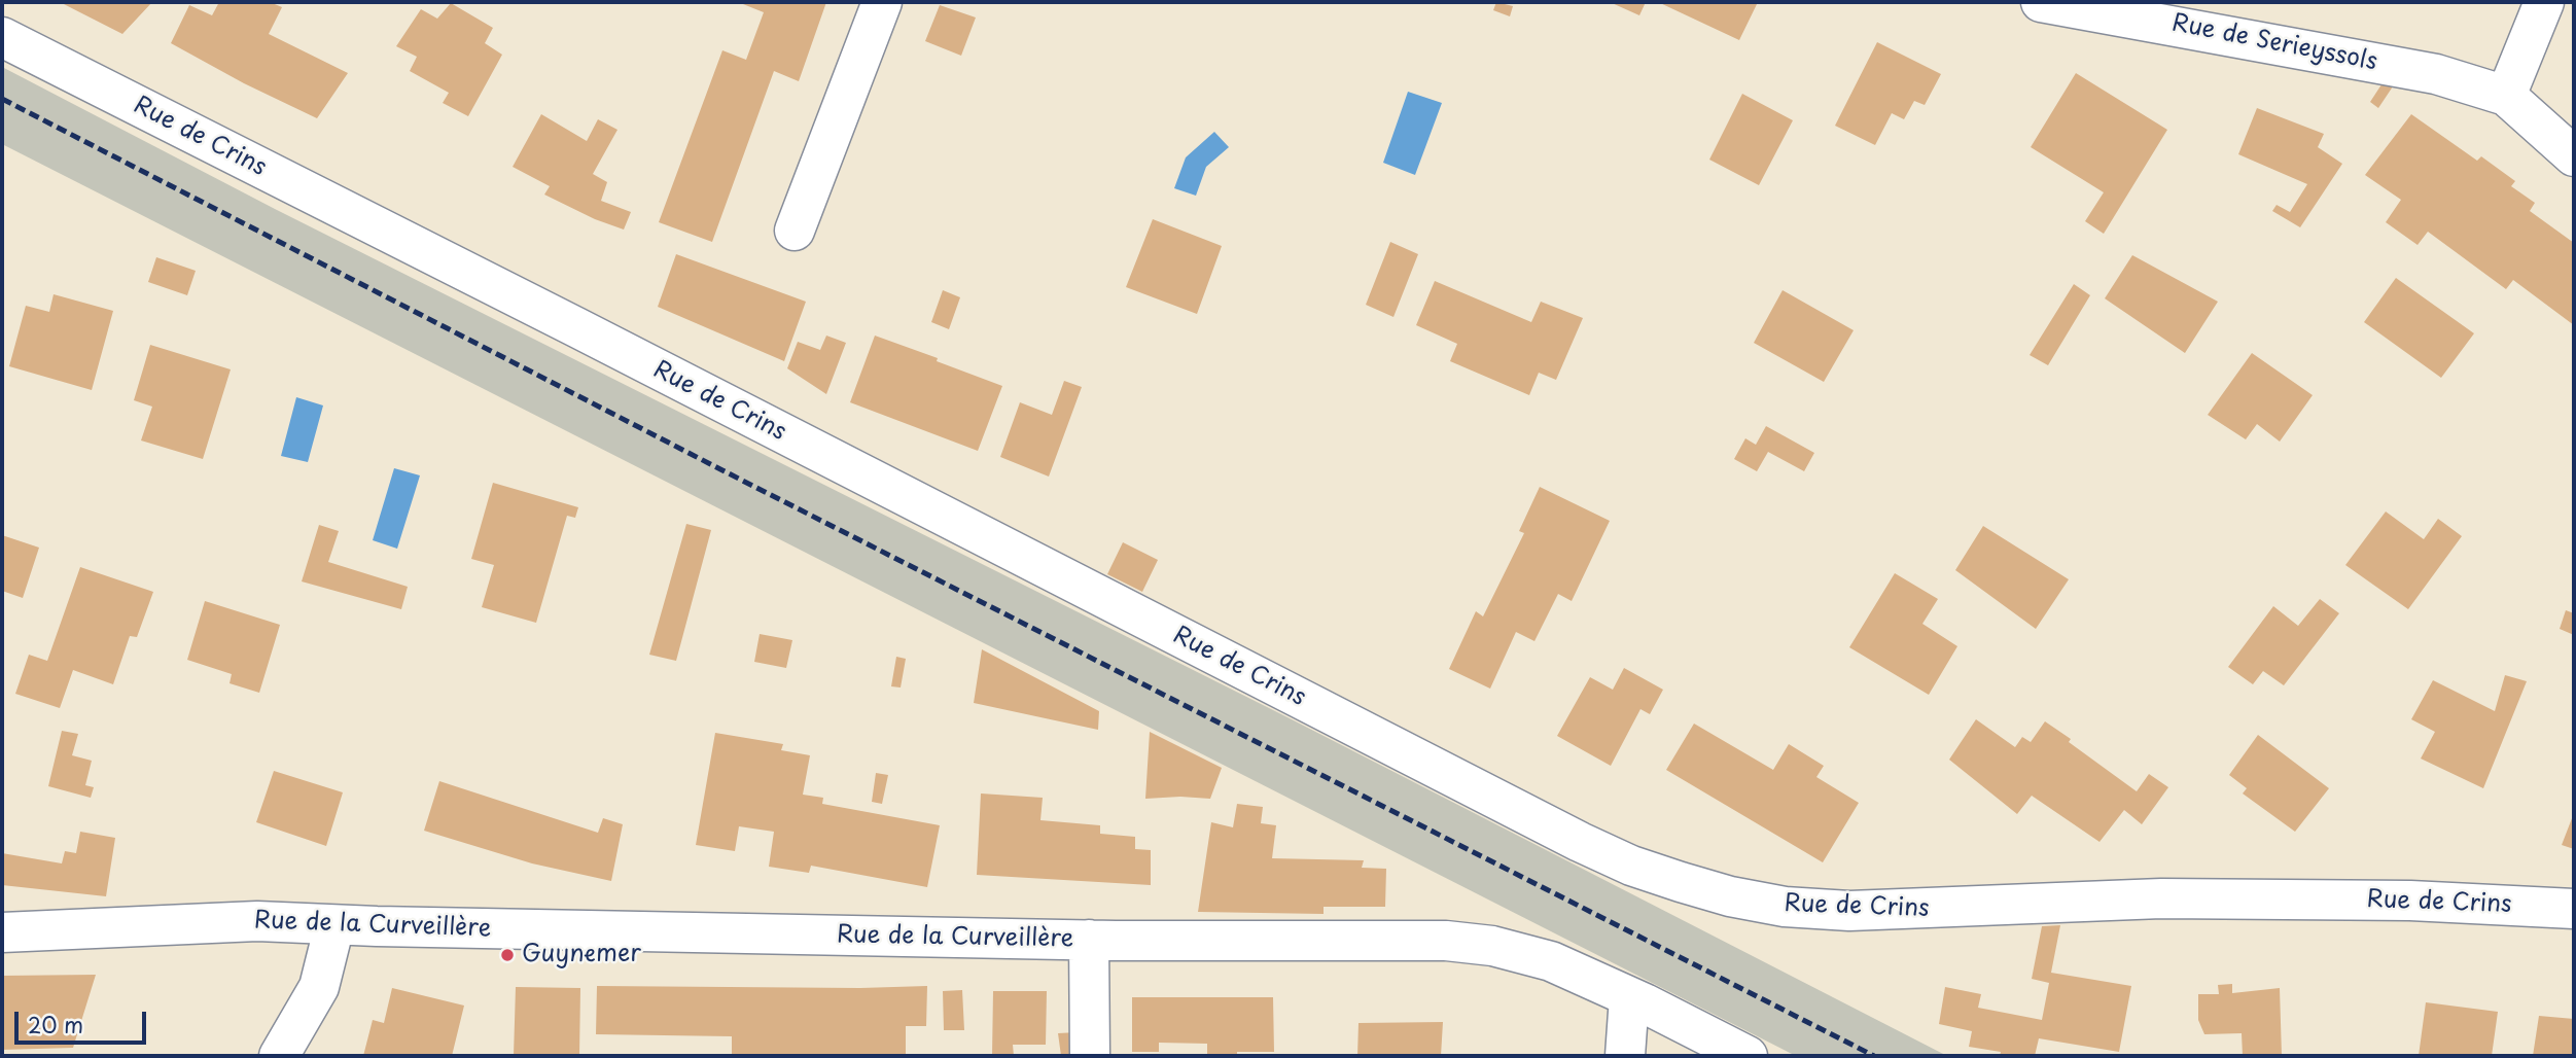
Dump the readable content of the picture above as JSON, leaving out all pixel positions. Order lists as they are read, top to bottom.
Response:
{
  "streets": {
    "street": ["Rue de Serieyssols", "Rue de Crins", "Rue de la Curveillère"]
  },
  "places": ["Guynemer"],
  "scale_bar": "20 m"
}
